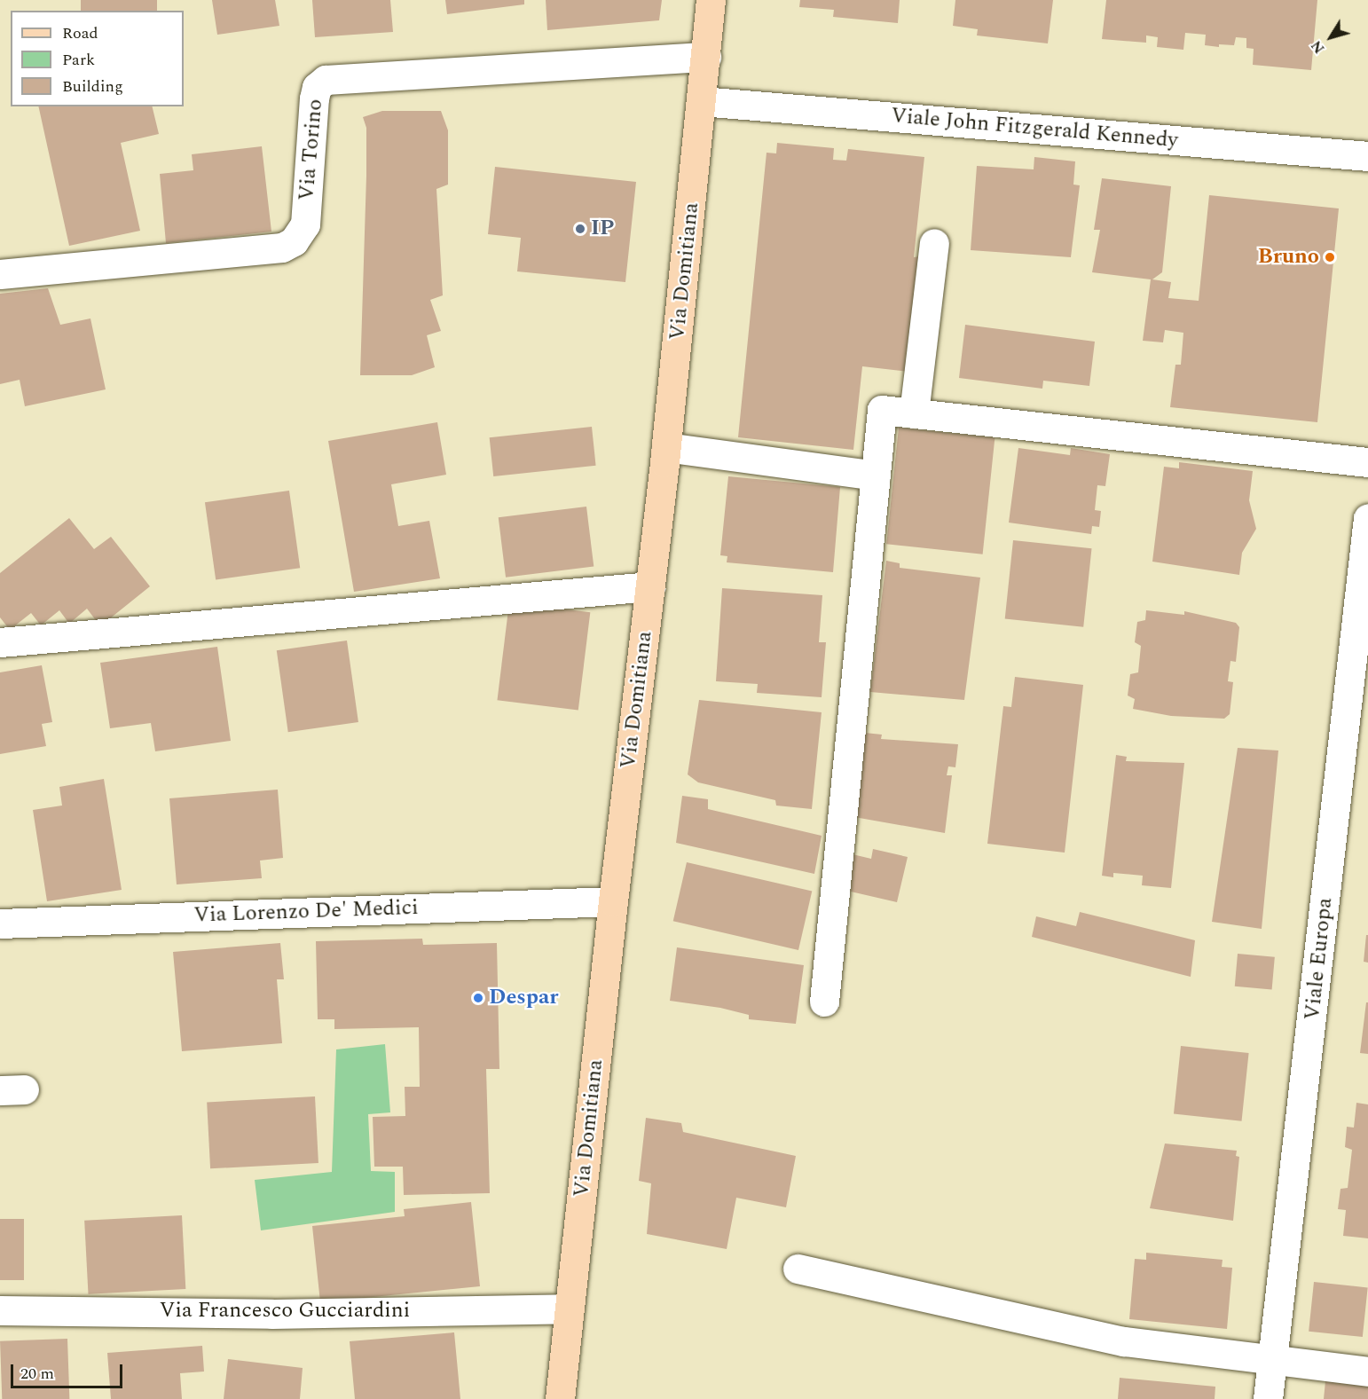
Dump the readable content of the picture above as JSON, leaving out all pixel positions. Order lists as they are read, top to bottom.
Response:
{
  "streets": {
    "main road": ["Via Domitiana"],
    "street": [
      "Viale John Fitzgerald Kennedy",
      "Via Torino",
      "Via Lorenzo De' Medici",
      "Viale Europa",
      "Via Francesco Gucciardini"
    ]
  },
  "crossings": [
    ["Viale John Fitzgerald Kennedy", "Via Domitiana"],
    ["Via Torino", "Via Domitiana"],
    ["Via Domitiana", "Via Lorenzo De' Medici"],
    ["Via Domitiana", "Via Francesco Gucciardini"]
  ],
  "places": ["IP", "Bruno", "Despar"],
  "legend": ["Road", "Park", "Building"],
  "scale_bar": "20 m",
  "north": "bottom left"
}
